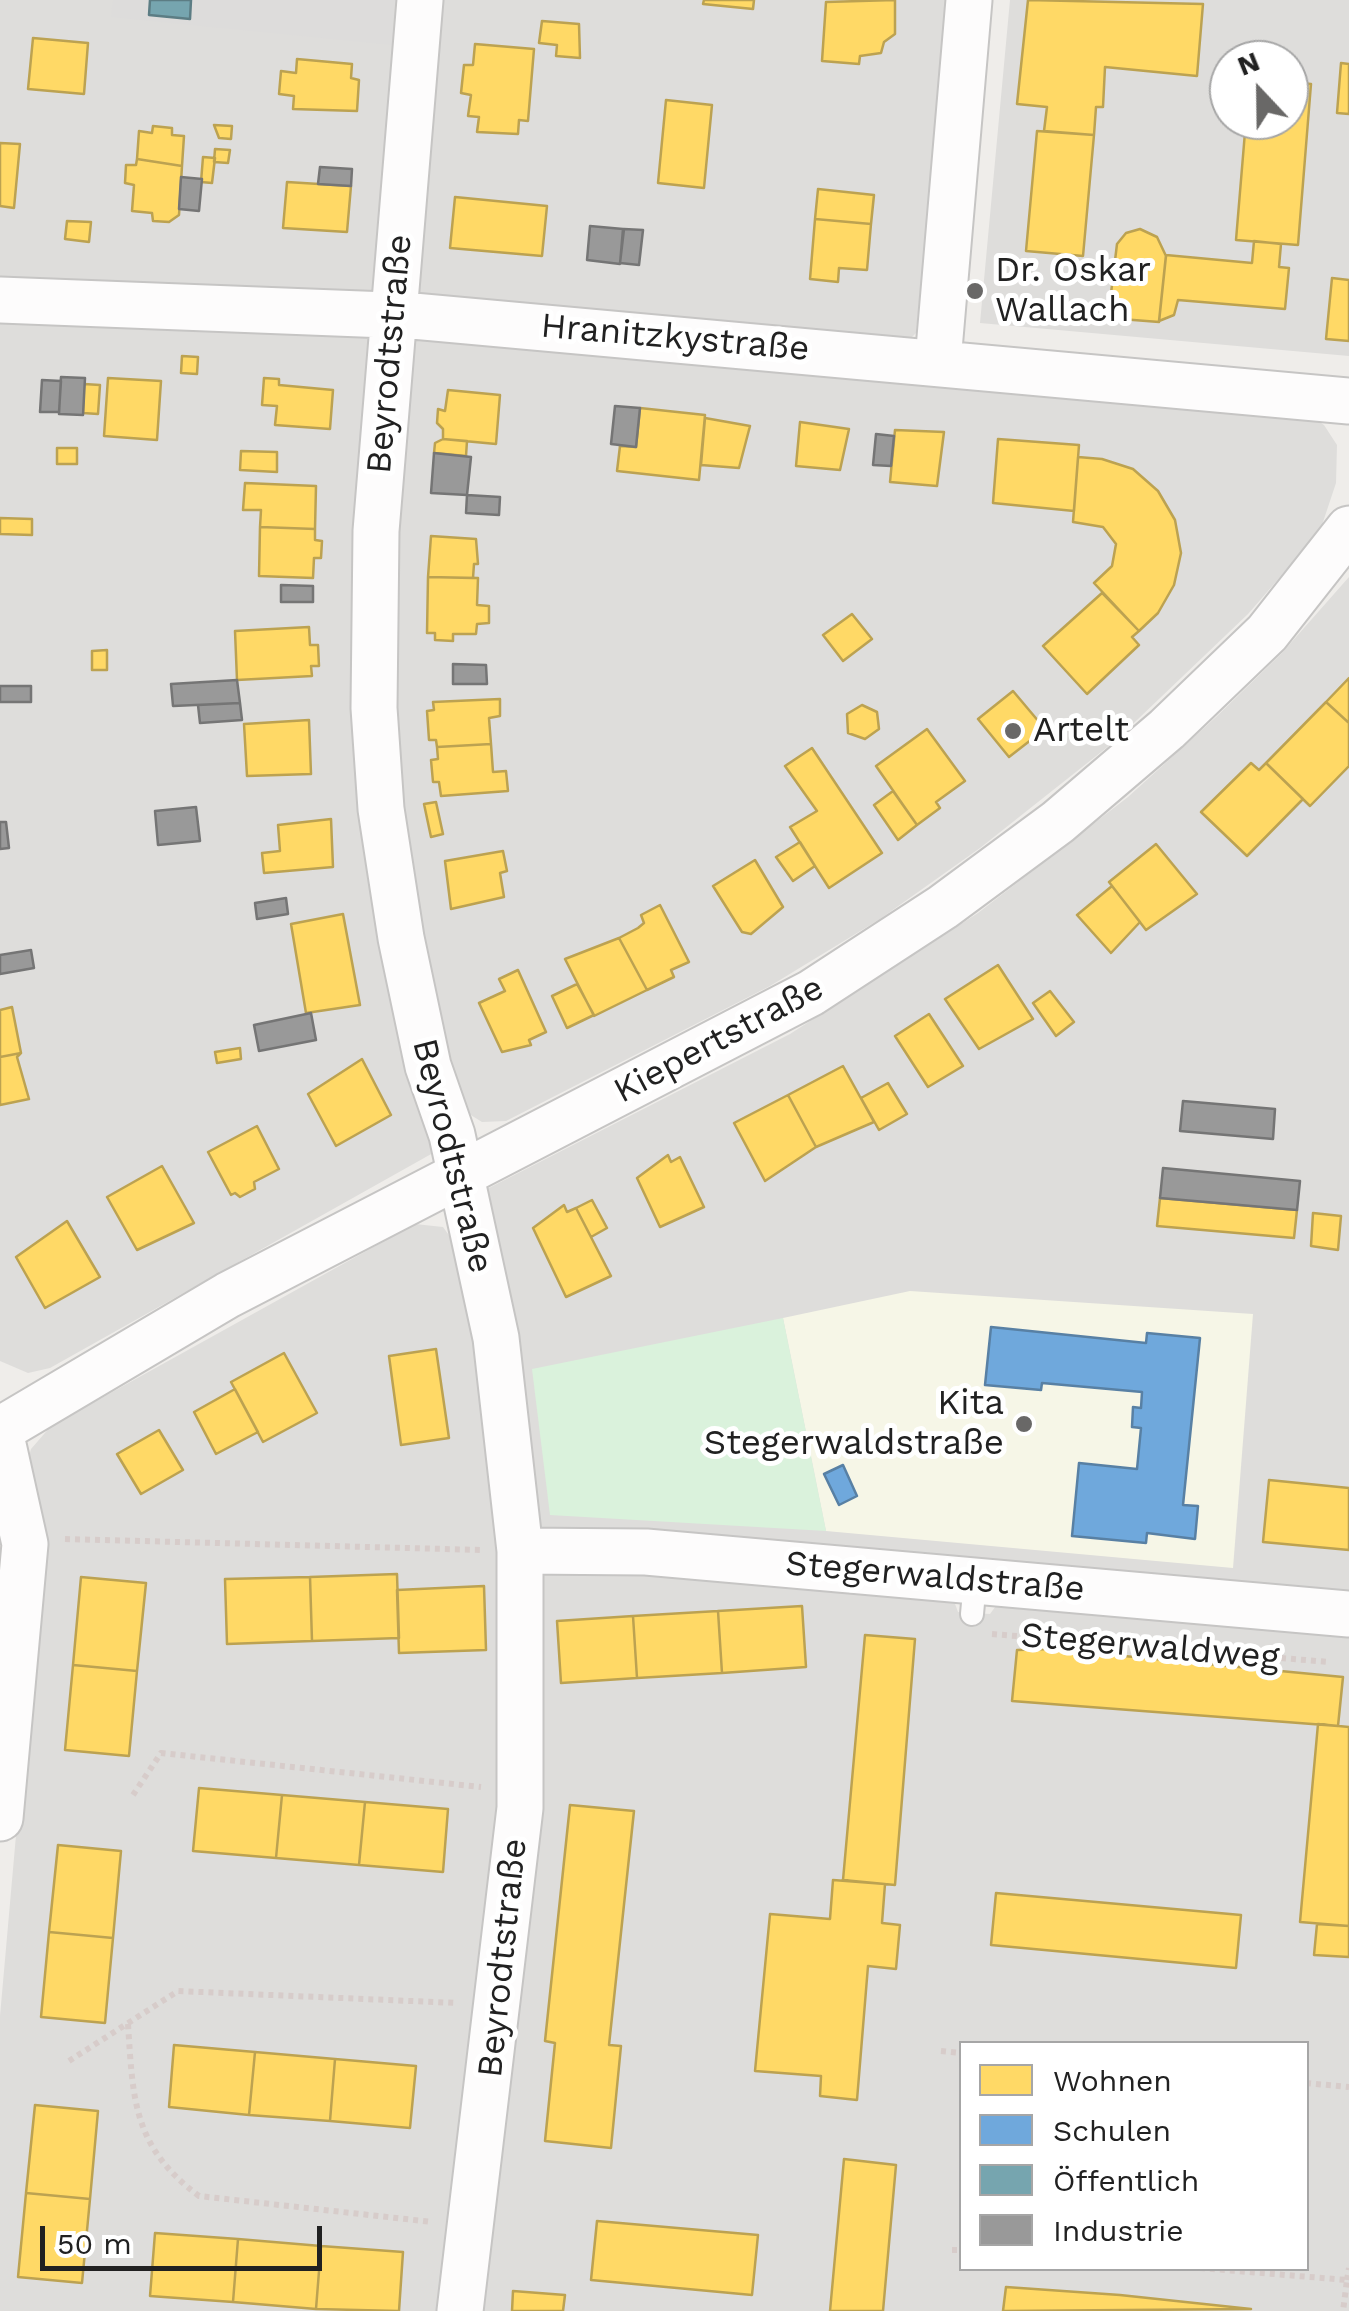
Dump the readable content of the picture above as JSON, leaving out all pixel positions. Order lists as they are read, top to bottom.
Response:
{
  "streets": {
    "street": [
      "Hranitzkystraße",
      "Beyrodtstraße",
      "Kiepertstraße",
      "Stegerwaldstraße"
    ],
    "path": ["Stegerwaldweg"]
  },
  "crossings": [
    ["Hranitzkystraße", "Beyrodtstraße"],
    ["Beyrodtstraße", "Kiepertstraße"],
    ["Beyrodtstraße", "Stegerwaldstraße"],
    ["Stegerwaldstraße", "Stegerwaldweg"]
  ],
  "places": ["Dr. Oskar Wallach", "Artelt", "Kita Stegerwaldstraße"],
  "legend": [
    "Wohnen",
    "Schulen",
    "Öffentlich",
    "Industrie"
  ],
  "scale_bar": "50 m",
  "north": "top"
}
